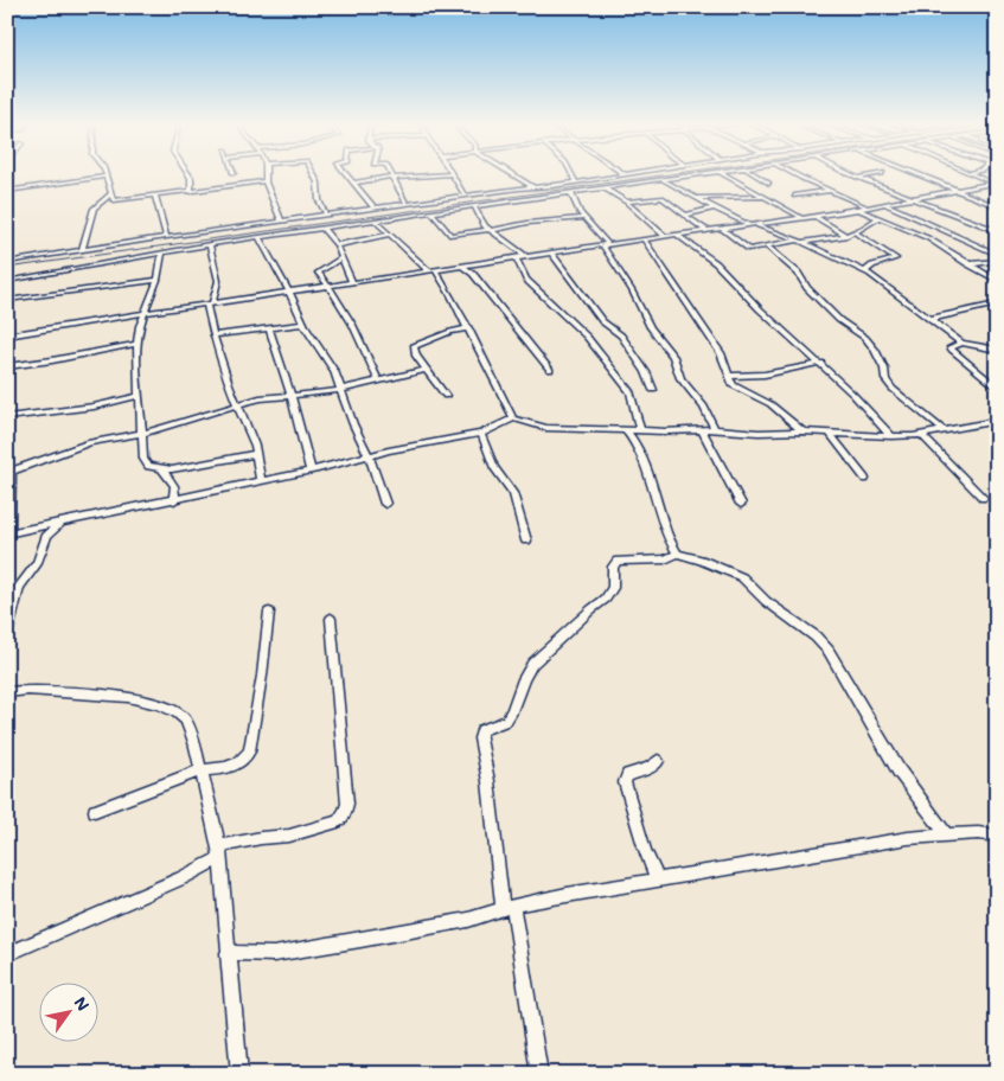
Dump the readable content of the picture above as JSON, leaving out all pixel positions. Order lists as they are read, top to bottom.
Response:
{
  "north": "top right"
}
